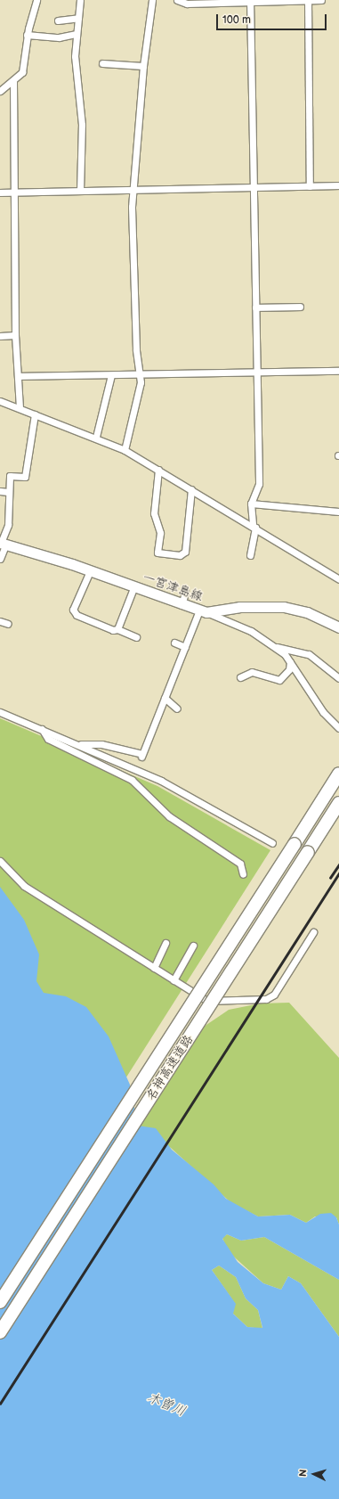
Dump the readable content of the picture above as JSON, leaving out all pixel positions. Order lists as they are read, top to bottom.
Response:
{
  "streets": {
    "highway": ["名神高速道路"],
    "main road": ["一宮津島線"]
  },
  "water": ["木曽川"],
  "scale_bar": "100 m",
  "north": "left"
}
